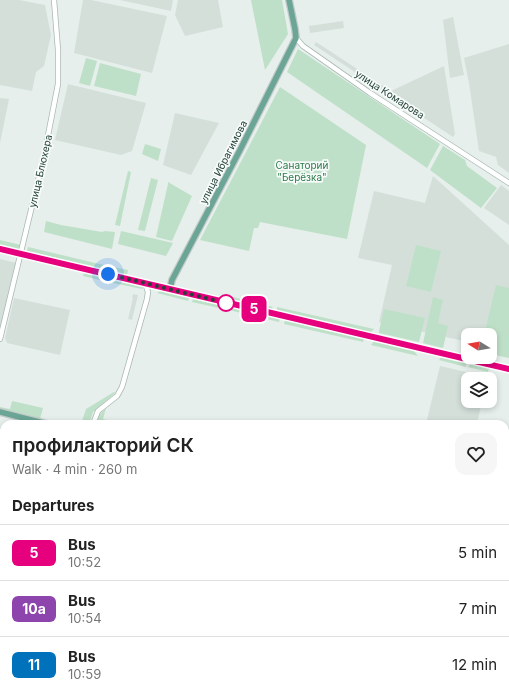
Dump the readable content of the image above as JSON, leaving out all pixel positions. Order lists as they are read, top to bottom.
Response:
{
  "streets": {
    "main road": ["улица Ибрагимова"],
    "street": ["улица Комарова", "улица Блюхера"]
  },
  "crossings": [
    ["улица Комарова", "улица Ибрагимова"]
  ],
  "parks": ["Санаторий \"Берёзка\""],
  "lines": ["bus line 5"],
  "north": "left",
  "page": {
    "on_map": "5",
    "heading": [
      ["профилакторий СК", "Walk · 4 min · 260 m"],
      "Departures"
    ],
    "list": [
      {
        "mark": "5",
        "name": "Bus",
        "note": "10:52",
        "value": "5 min"
      },
      {
        "mark": "10а",
        "name": "Bus",
        "note": "10:54",
        "value": "7 min"
      },
      {
        "mark": "11",
        "name": "Bus",
        "note": "10:59",
        "value": "12 min"
      }
    ]
  }
}
